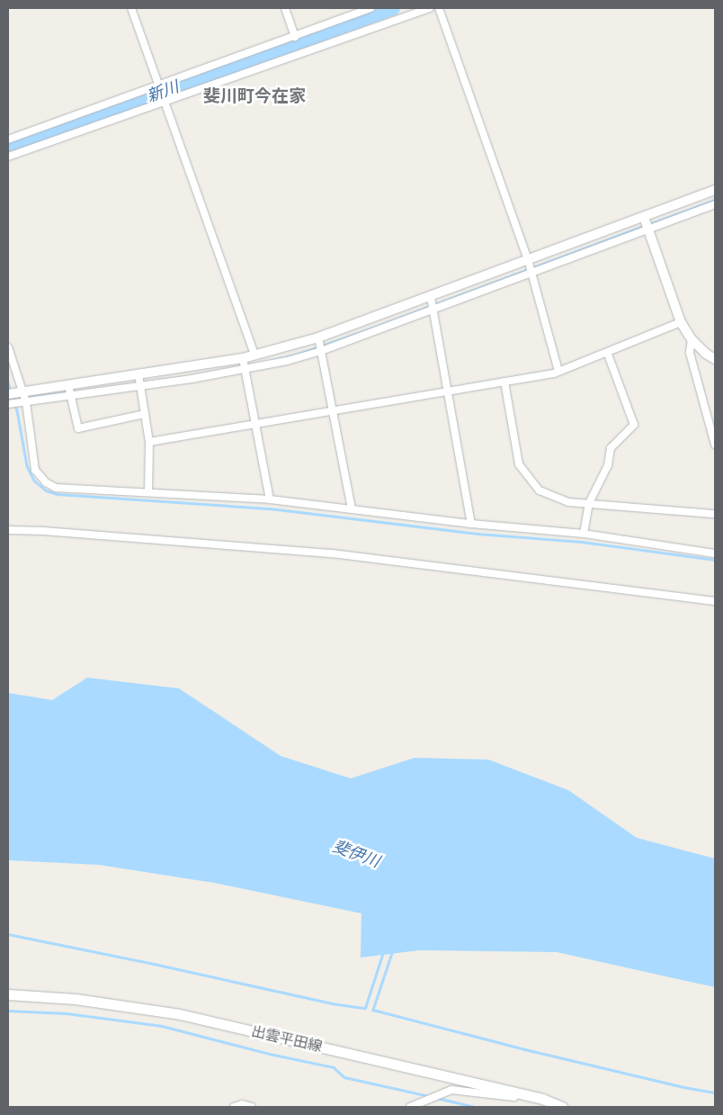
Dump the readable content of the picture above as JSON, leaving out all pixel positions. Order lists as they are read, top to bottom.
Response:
{
  "streets": {
    "main road": ["出雲平田線"]
  },
  "districts": ["斐川町今在家"],
  "water": ["新川", "斐伊川"]
}
